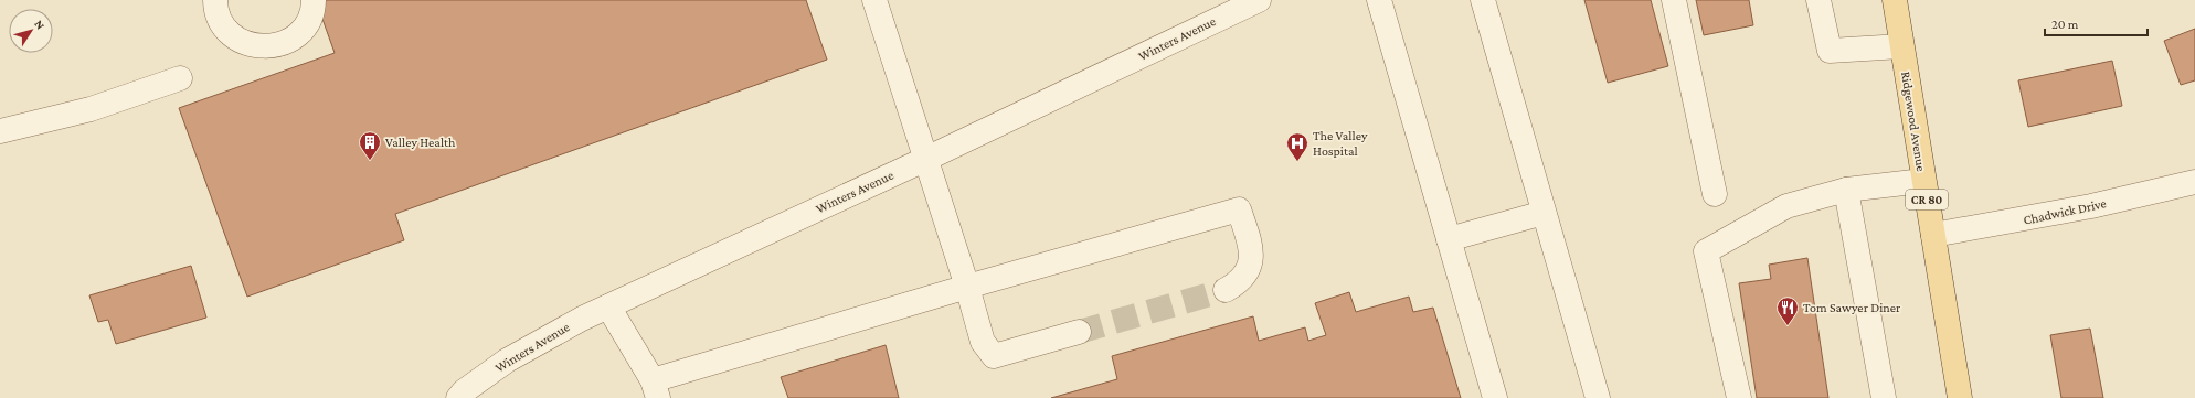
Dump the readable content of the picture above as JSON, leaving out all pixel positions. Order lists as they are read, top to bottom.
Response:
{
  "streets": {
    "main road": ["Ridgewood Avenue", "CR 80"],
    "street": ["Winters Avenue", "Chadwick Drive"]
  },
  "crossings": [
    ["Ridgewood Avenue", "Chadwick Drive"]
  ],
  "places": {
    "building": ["Valley Health"],
    "hospital": ["The Valley Hospital"],
    "restaurant": ["Tom Sawyer Diner"]
  },
  "scale_bar": "20 m",
  "north": "top right"
}
